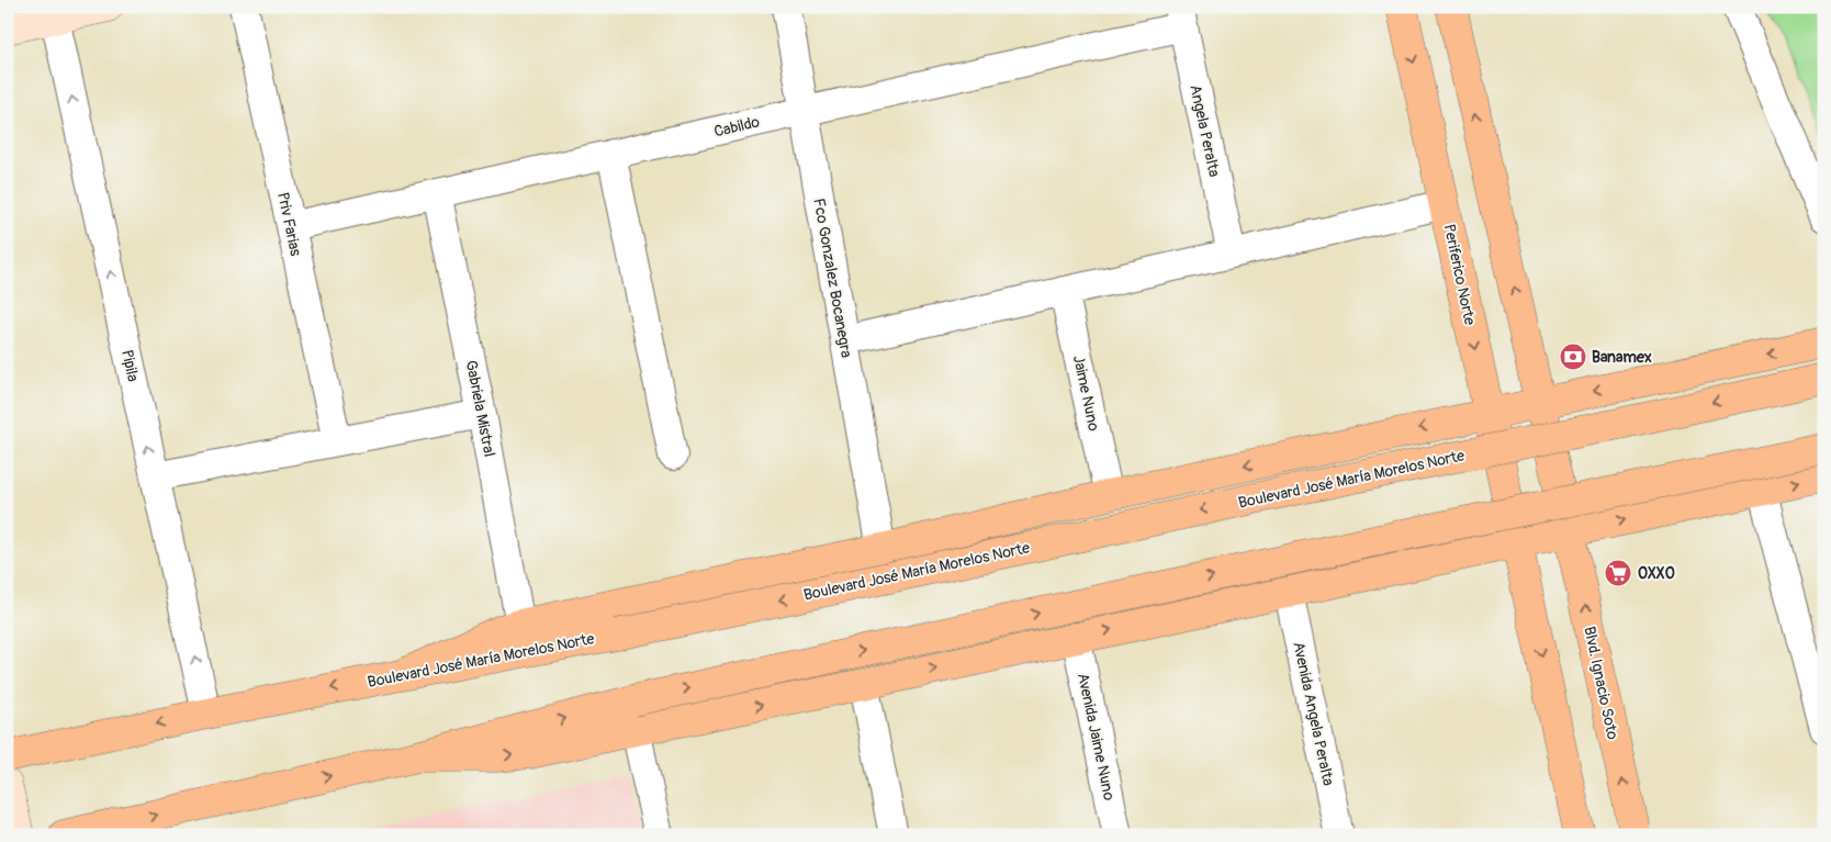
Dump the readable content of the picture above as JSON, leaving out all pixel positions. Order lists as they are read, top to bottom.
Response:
{
  "streets": {
    "main road": ["Periferico Norte", "Boulevard José María Morelos Norte", "Blvd. Ignacio Soto"],
    "street": [
      "Cabildo",
      "Angela Peralta",
      "Priv Farias",
      "Fco Gonzalez Bocanegra",
      "Pipila",
      "Jaime Nuno",
      "Gabriela Mistral",
      "Avenida Angela Peralta",
      "Avenida Jaime Nuno"
    ]
  },
  "crossings": [
    ["Cabildo", "Angela Peralta"],
    ["Cabildo", "Priv Farias"],
    ["Cabildo", "Fco Gonzalez Bocanegra"],
    ["Cabildo", "Gabriela Mistral"],
    ["Pipila", "Boulevard José María Morelos Norte"]
  ],
  "one_way": ["Pipila"],
  "places": {
    "bank": ["Banamex"],
    "supermarket": ["OXXO"]
  }
}
